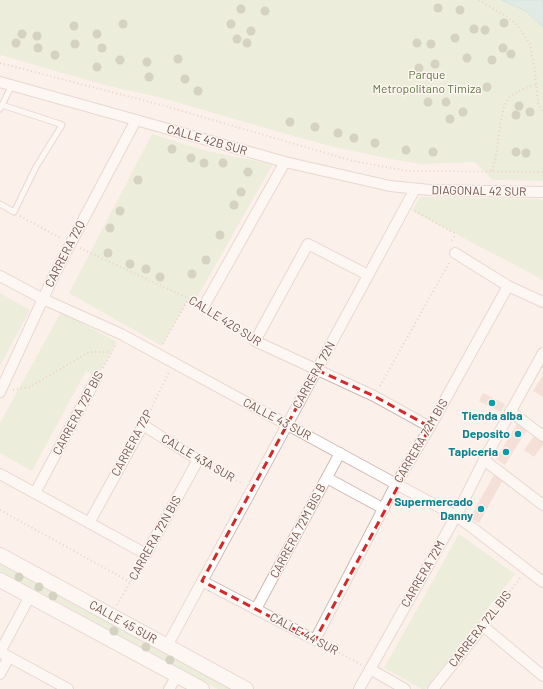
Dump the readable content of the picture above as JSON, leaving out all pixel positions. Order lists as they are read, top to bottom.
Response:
{
  "streets": {
    "street": [
      "CALLE 42B SUR",
      "DIAGONAL 42 SUR",
      "CARRERA 72Q",
      "CALLE 42G SUR",
      "CARRERA 72N",
      "CARRERA 72P BIS",
      "CALLE 43 SUR",
      "CARRERA 72M BIS",
      "CARRERA 72P",
      "CALLE 43A SUR",
      "CARRERA 72M BIS B",
      "CARRERA 72N BIS",
      "CARRERA 72M",
      "CALLE 45 SUR",
      "CARRERA 72L BIS",
      "CALLE 44 SUR"
    ]
  },
  "crossings": [
    ["CALLE 42B SUR", "DIAGONAL 42 SUR"],
    ["CALLE 42B SUR", "CARRERA 72Q"],
    ["CALLE 42B SUR", "CARRERA 72N"],
    ["DIAGONAL 42 SUR", "CARRERA 72N"],
    ["CARRERA 72Q", "CALLE 42G SUR"],
    ["CARRERA 72Q", "CALLE 43 SUR"],
    ["CALLE 42G SUR", "CARRERA 72N"],
    ["CALLE 42G SUR", "CARRERA 72M BIS"],
    ["CARRERA 72N", "CALLE 43 SUR"],
    ["CARRERA 72N", "CALLE 43A SUR"],
    ["CARRERA 72N", "CALLE 45 SUR"],
    ["CARRERA 72N", "CALLE 44 SUR"],
    ["CARRERA 72P BIS", "CALLE 43 SUR"],
    ["CALLE 43 SUR", "CARRERA 72M BIS"],
    ["CALLE 43 SUR", "CARRERA 72P"],
    ["CALLE 43 SUR", "CARRERA 72M BIS B"],
    ["CALLE 43 SUR", "CARRERA 72M"],
    ["CALLE 43 SUR", "CARRERA 72L BIS"],
    ["CARRERA 72M BIS", "CALLE 44 SUR"],
    ["CARRERA 72P", "CALLE 43A SUR"],
    ["CALLE 43A SUR", "CARRERA 72N BIS"],
    ["CARRERA 72M BIS B", "CALLE 44 SUR"],
    ["CARRERA 72N BIS", "CALLE 45 SUR"],
    ["CARRERA 72M", "CALLE 44 SUR"]
  ],
  "parks": ["Parque Metropolitano Timiza"],
  "places": [
    "Tienda alba",
    "Deposito",
    "Tapiceria",
    "Supermercado Danny"
  ]
}
